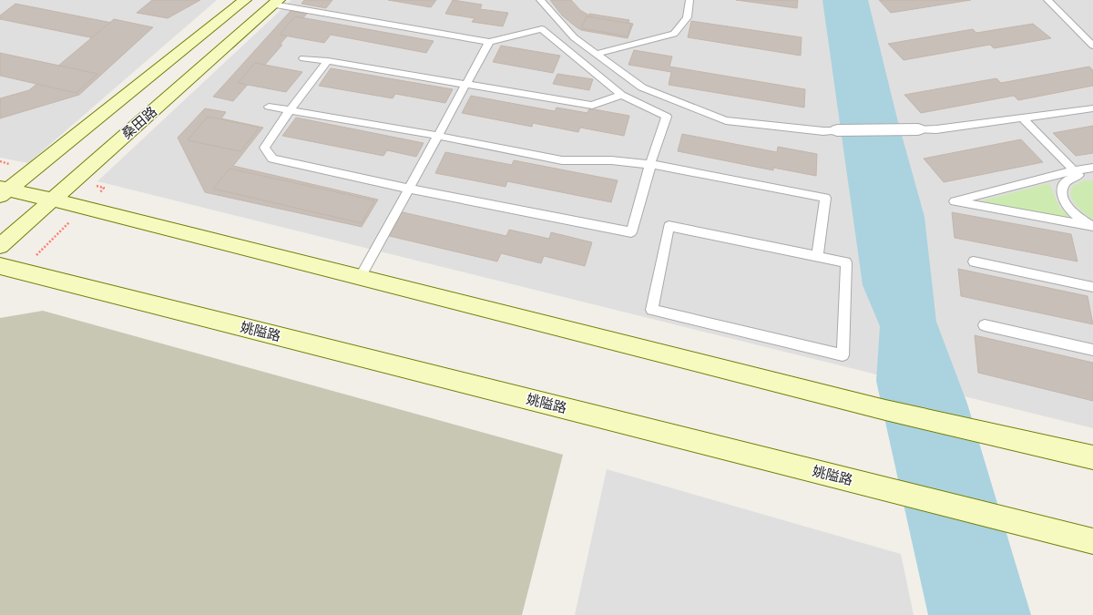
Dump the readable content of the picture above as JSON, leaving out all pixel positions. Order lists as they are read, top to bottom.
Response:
{
  "streets": {
    "main road": ["桑田路", "姚隘路"]
  }
}
